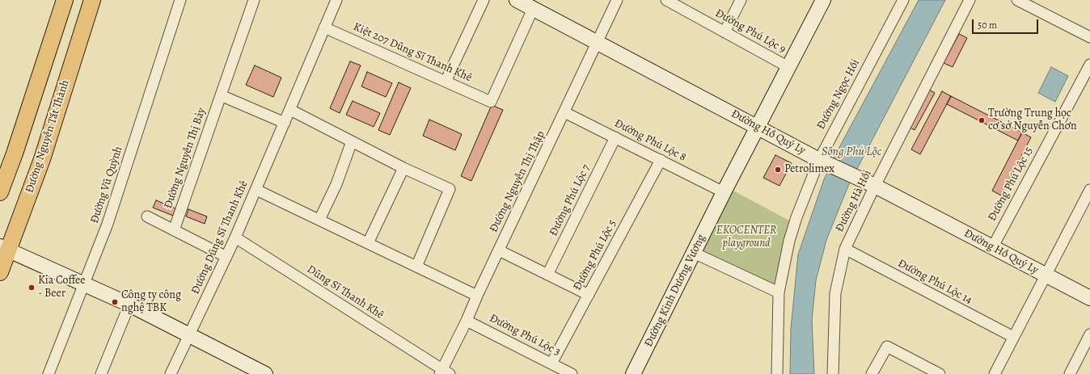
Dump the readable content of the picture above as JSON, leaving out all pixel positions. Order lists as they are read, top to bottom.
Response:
{
  "streets": {
    "main road": ["Đường Nguyễn Tất Thành"],
    "street": [
      "Đường Phú Lộc 9",
      "Kiệt 207 Dũng Sĩ Thanh Khê",
      "Đường Ngọc Hồi",
      "Đường Hồ Quý Ly",
      "Đường Phú Lộc 8",
      "Đường Nguyễn Thị Bảy",
      "Đường Nguyễn Thị Thập",
      "Đường Phú Lộc 15",
      "Đường Vũ Quỳnh",
      "Đường Phú Lộc 7",
      "Đường Hà Hồi",
      "Đường Dũng Sĩ Thanh Khê",
      "Đường Phú Lộc 5",
      "Đường Phú Lộc 14",
      "Đường Kinh Dương Vương",
      "Dũng Sĩ Thanh Khê",
      "Đường Phú Lộc 3"
    ]
  },
  "crossings": [
    ["Đường Phú Lộc 9", "Đường Kinh Dương Vương"],
    ["Kiệt 207 Dũng Sĩ Thanh Khê", "Đường Hồ Quý Ly"],
    ["Kiệt 207 Dũng Sĩ Thanh Khê", "Đường Dũng Sĩ Thanh Khê"],
    ["Đường Ngọc Hồi", "Đường Hồ Quý Ly"],
    ["Đường Hồ Quý Ly", "Đường Nguyễn Thị Thập"],
    ["Đường Hồ Quý Ly", "Đường Phú Lộc 15"],
    ["Đường Hồ Quý Ly", "Đường Hà Hồi"],
    ["Đường Hồ Quý Ly", "Đường Kinh Dương Vương"],
    ["Đường Phú Lộc 8", "Đường Nguyễn Thị Thập"],
    ["Đường Phú Lộc 8", "Đường Phú Lộc 7"],
    ["Đường Phú Lộc 8", "Đường Phú Lộc 5"],
    ["Đường Phú Lộc 8", "Đường Kinh Dương Vương"],
    ["Đường Nguyễn Thị Bảy", "Đường Dũng Sĩ Thanh Khê"],
    ["Đường Nguyễn Thị Thập", "Dũng Sĩ Thanh Khê"],
    ["Đường Nguyễn Thị Thập", "Đường Phú Lộc 3"],
    ["Đường Hà Hồi", "Đường Phú Lộc 14"],
    ["Đường Dũng Sĩ Thanh Khê", "Dũng Sĩ Thanh Khê"],
    ["Đường Phú Lộc 5", "Đường Phú Lộc 3"]
  ],
  "water": ["Sông Phú Lộc"],
  "parks": ["EKOCENTER playground"],
  "places": [
    "Trường Trung học cơ sở Nguyễn Chơn",
    "Petrolimex",
    "Kia Coffee - Beer",
    "Công ty công nghệ TBK"
  ],
  "scale_bar": "50 m"
}
